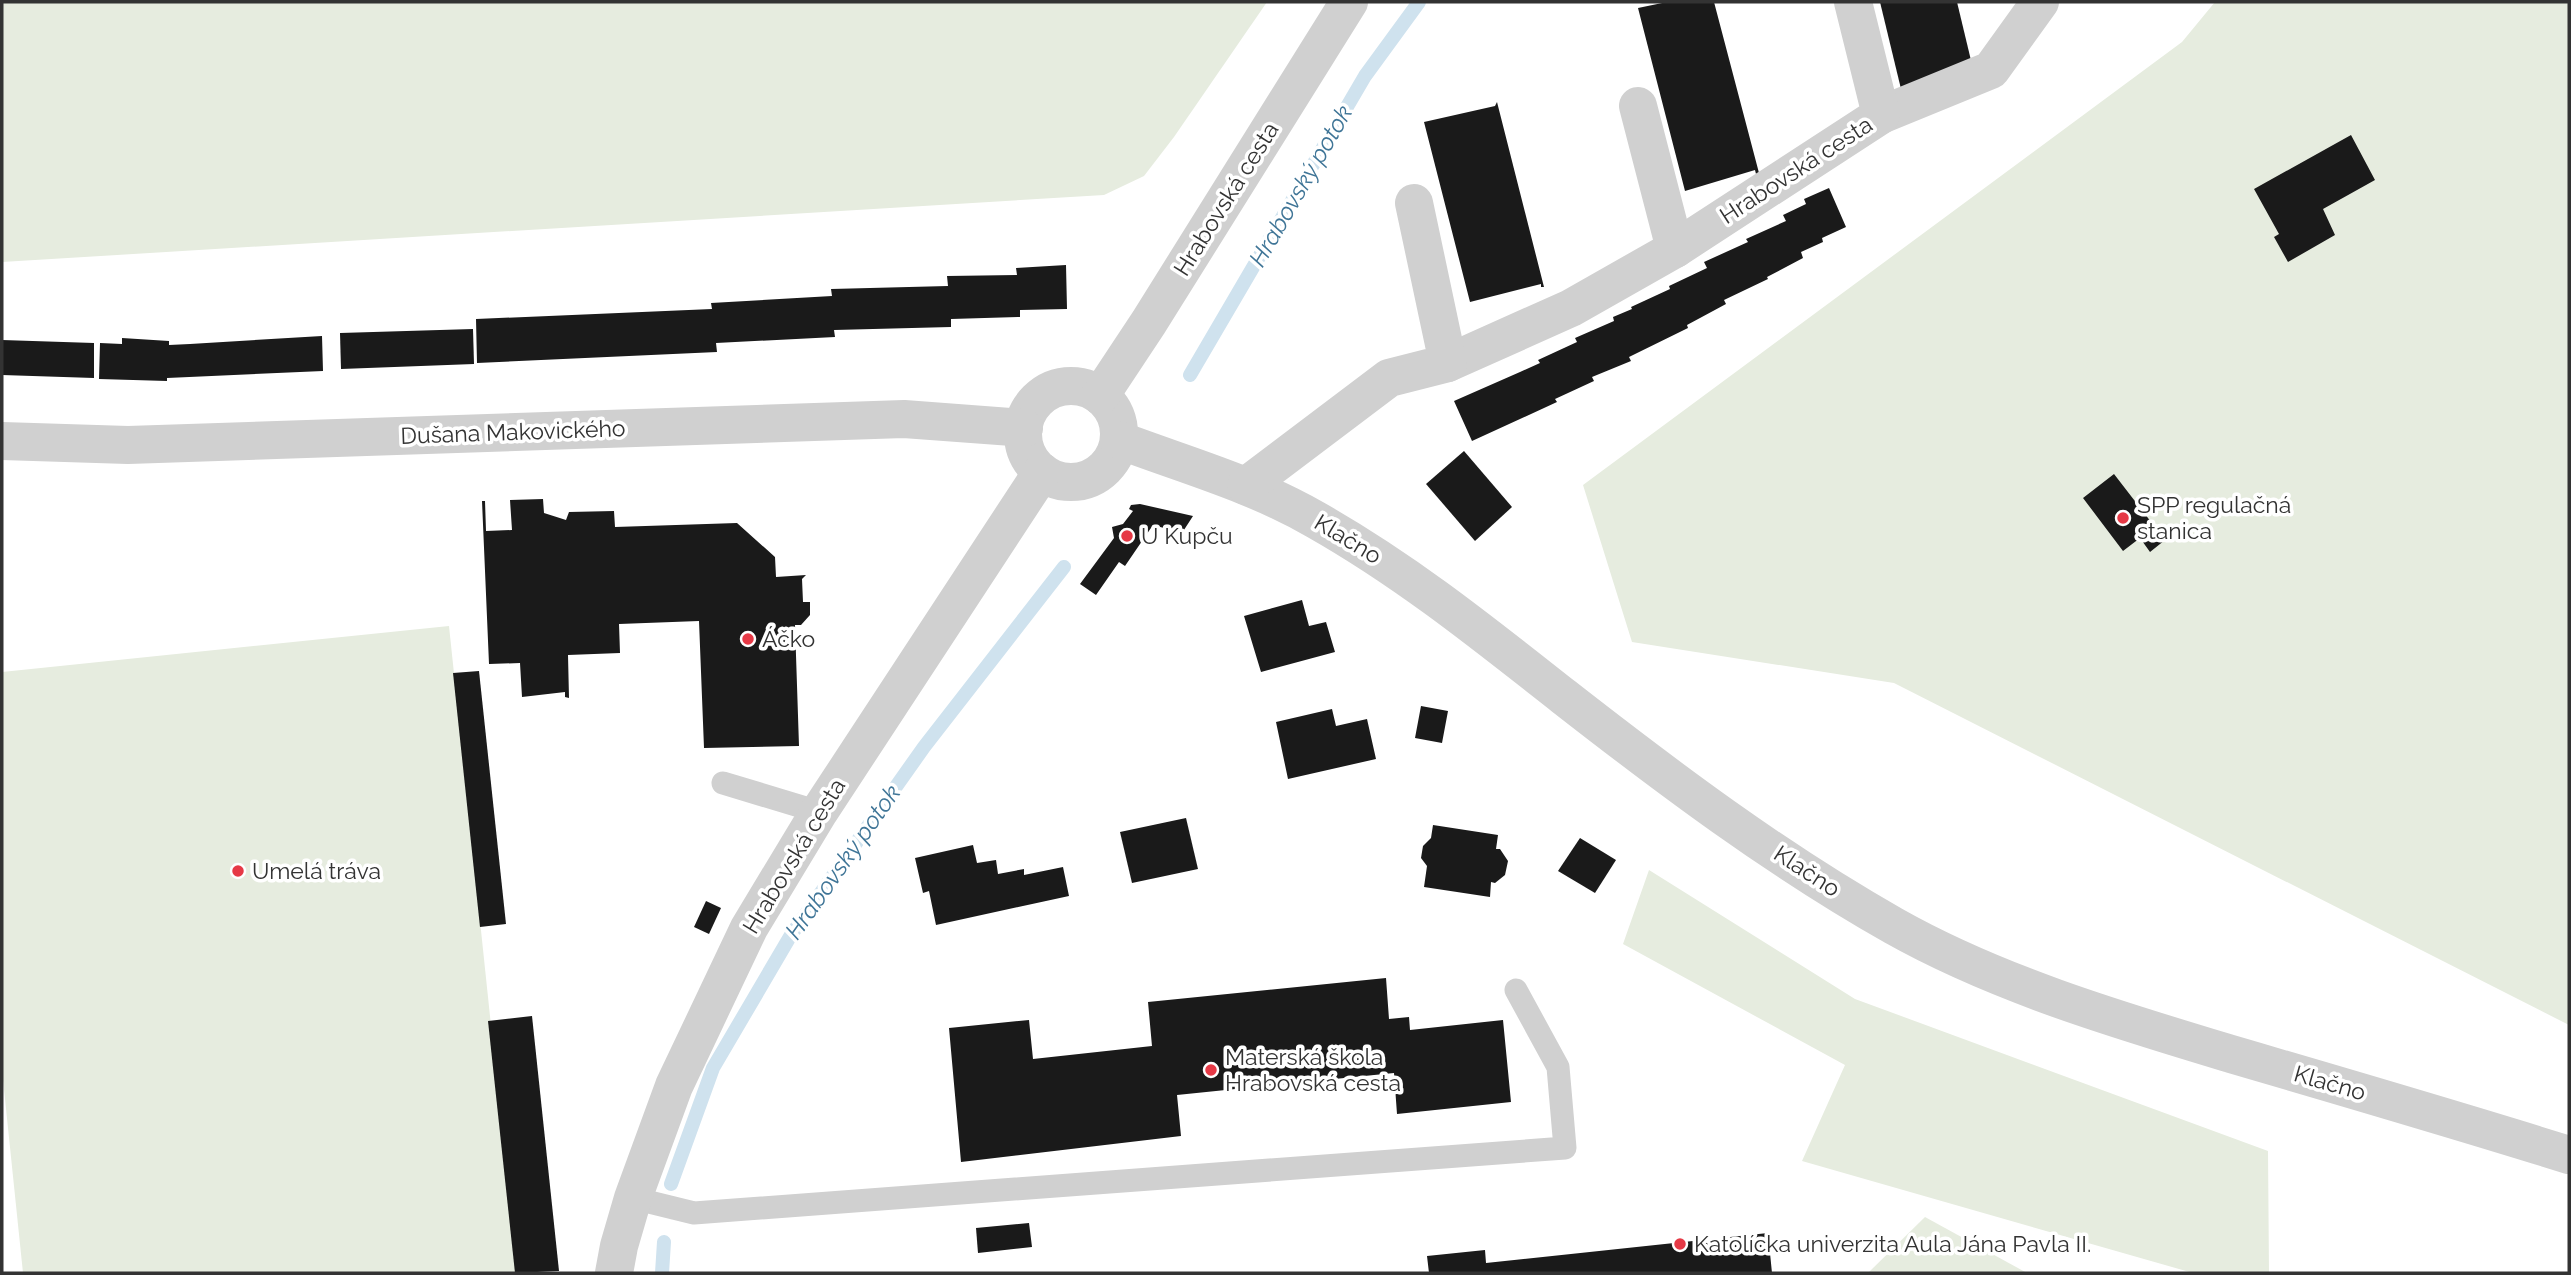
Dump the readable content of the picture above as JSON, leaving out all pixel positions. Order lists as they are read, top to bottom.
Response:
{
  "streets": {
    "street": ["Hrabovská cesta", "Dušana Makovického", "Klačno"]
  },
  "crossings": [
    ["Hrabovská cesta", "Dušana Makovického"],
    ["Hrabovská cesta", "Klačno"],
    ["Dušana Makovického", "Klačno"]
  ],
  "water": ["Hrabovský potok"],
  "places": [
    "SPP regulačná stanica",
    "U Kupču",
    "Áčko",
    "Umelá tráva",
    "Materská škola Hrabovská cesta",
    "Katolícka univerzita Aula Jána Pavla II."
  ]
}
